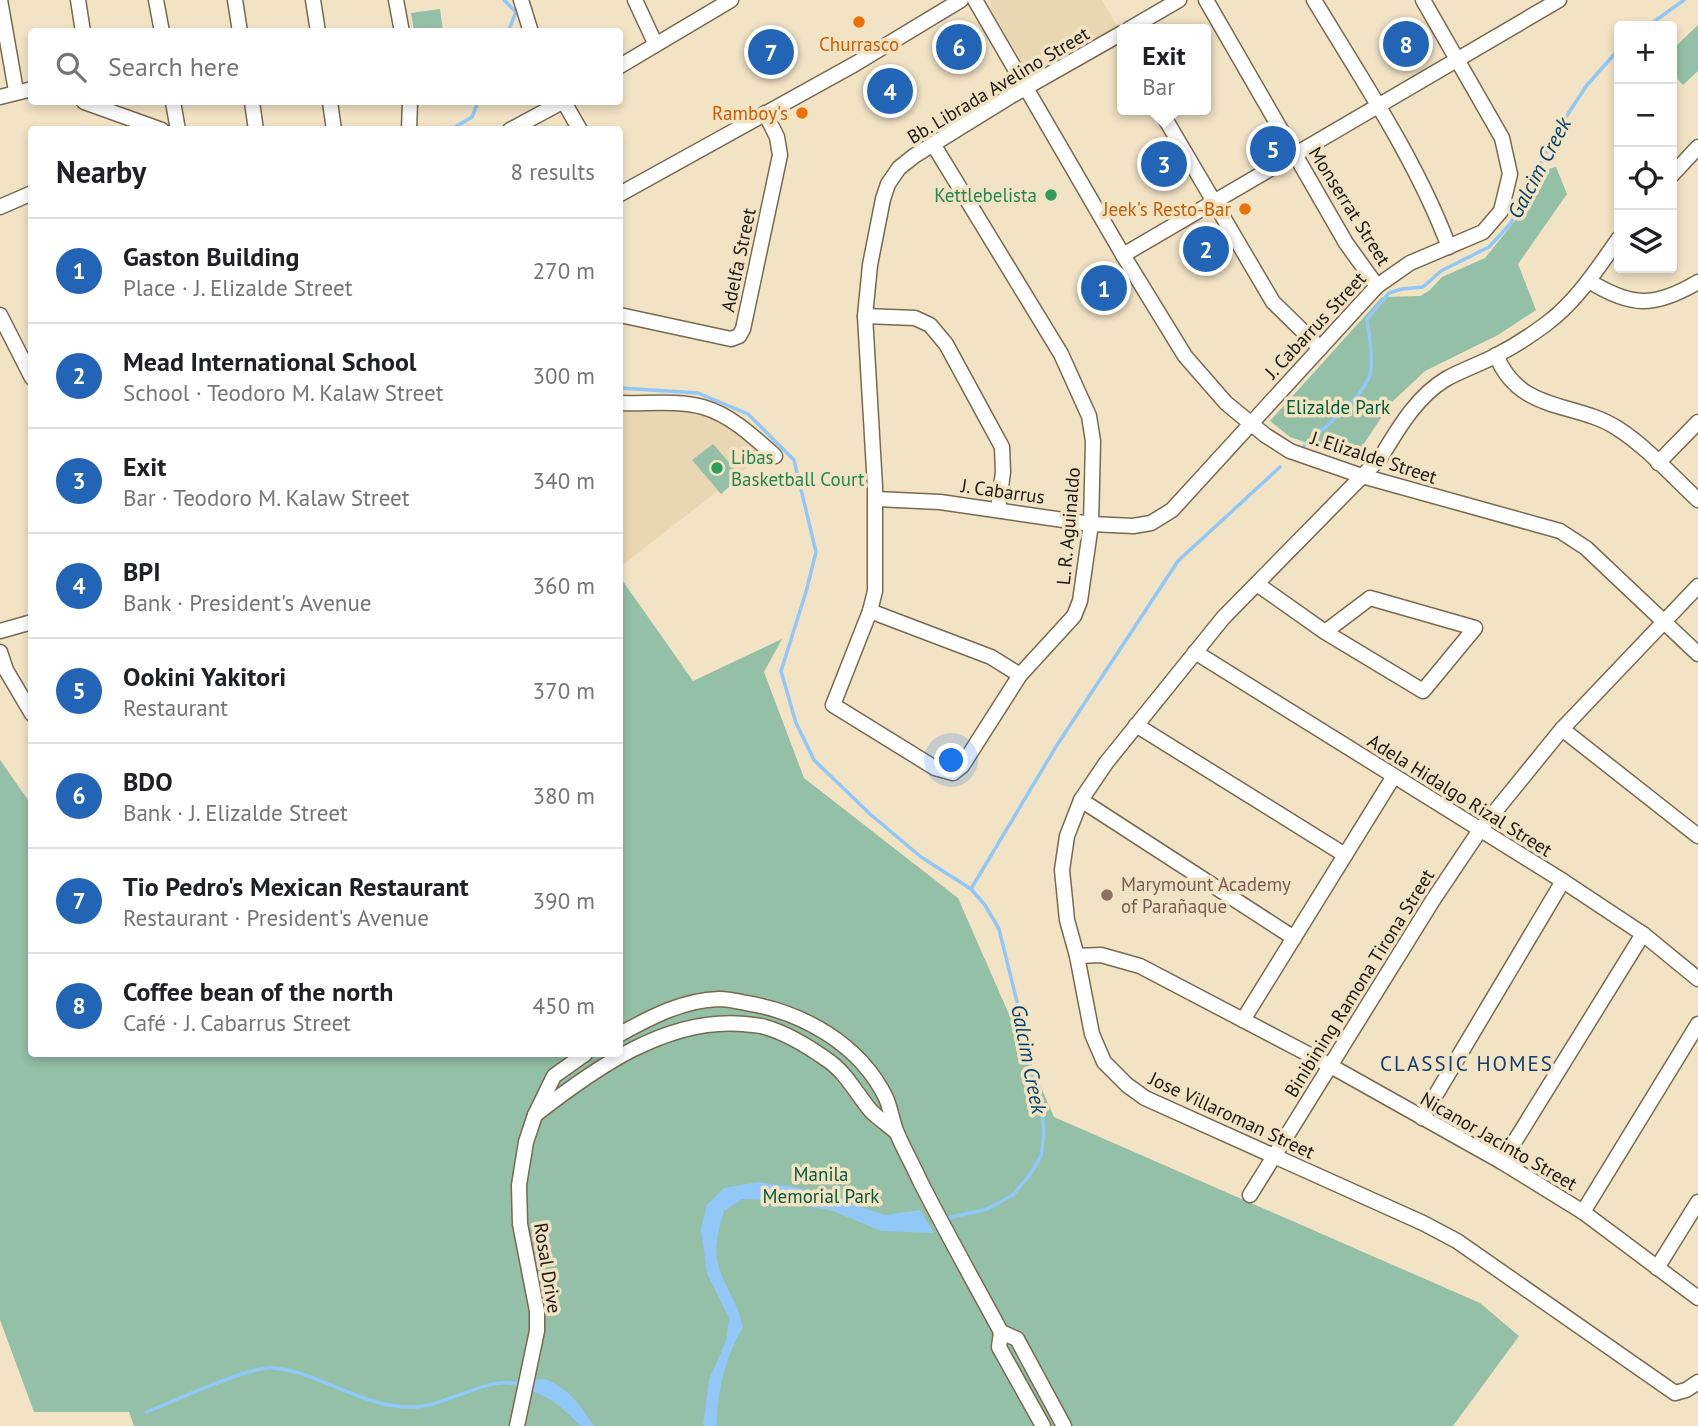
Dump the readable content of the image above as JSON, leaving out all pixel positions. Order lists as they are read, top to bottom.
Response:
{
  "streets": {
    "street": [
      "Bb. Librada Avelino Street",
      "Monserrat Street",
      "Adelfa Street",
      "J. Cabarrus Street",
      "J. Elizalde Street",
      "J. Cabarrus",
      "L. R. Aguinaldo",
      "Adela Hidalgo Rizal Street",
      "Binibining Ramona Tirona Street",
      "Jose Villaroman Street",
      "Nicanor Jacinto Street",
      "Rosal Drive"
    ]
  },
  "crossings": [
    ["Bb. Librada Avelino Street", "J. Elizalde Street"],
    ["Bb. Librada Avelino Street", "J. Cabarrus"],
    ["Bb. Librada Avelino Street", "L. R. Aguinaldo"],
    ["Monserrat Street", "J. Cabarrus Street"],
    ["J. Cabarrus Street", "J. Elizalde Street"],
    ["J. Cabarrus Street", "J. Cabarrus"],
    ["J. Elizalde Street", "J. Cabarrus"],
    ["J. Elizalde Street", "Binibining Ramona Tirona Street"],
    ["J. Elizalde Street", "Jose Villaroman Street"],
    ["J. Cabarrus", "L. R. Aguinaldo"],
    ["Adela Hidalgo Rizal Street", "Binibining Ramona Tirona Street"],
    ["Adela Hidalgo Rizal Street", "Jose Villaroman Street"],
    ["Binibining Ramona Tirona Street", "Jose Villaroman Street"],
    ["Binibining Ramona Tirona Street", "Nicanor Jacinto Street"],
    ["Jose Villaroman Street", "Nicanor Jacinto Street"]
  ],
  "districts": ["CLASSIC HOMES"],
  "water": ["Galcim Creek"],
  "parks": ["Elizalde Park", "Manila Memorial Park"],
  "places": [
    "Churrasco",
    "Ramboy's",
    "Kettlebelista",
    "Jeek's Resto-Bar",
    "Libas Basketball Court",
    "Marymount Academy of Parañaque"
  ],
  "page": {
    "pins": [
      "8",
      "6",
      "7",
      "4",
      "5",
      "3",
      "2",
      "1"
    ],
    "map_buttons": ["+", "−"],
    "popup": ["Exit", "Bar"],
    "search": "Search here",
    "heading": ["Nearby", "8 results"],
    "list": [
      {
        "mark": "1",
        "name": "Gaston Building",
        "note": "Place · J. Elizalde Street",
        "value": "270 m"
      },
      {
        "mark": "2",
        "name": "Mead International School",
        "note": "School · Teodoro M. Kalaw Street",
        "value": "300 m"
      },
      {
        "mark": "3",
        "name": "Exit",
        "note": "Bar · Teodoro M. Kalaw Street",
        "value": "340 m"
      },
      {
        "mark": "4",
        "name": "BPI",
        "note": "Bank · President's Avenue",
        "value": "360 m"
      },
      {
        "mark": "5",
        "name": "Ookini Yakitori",
        "note": "Restaurant",
        "value": "370 m"
      },
      {
        "mark": "6",
        "name": "BDO",
        "note": "Bank · J. Elizalde Street",
        "value": "380 m"
      },
      {
        "mark": "7",
        "name": "Tio Pedro's Mexican Restaurant",
        "note": "Restaurant · President's Avenue",
        "value": "390 m"
      },
      {
        "mark": "8",
        "name": "Coffee bean of the north",
        "note": "Café · J. Cabarrus Street",
        "value": "450 m"
      }
    ]
  }
}
